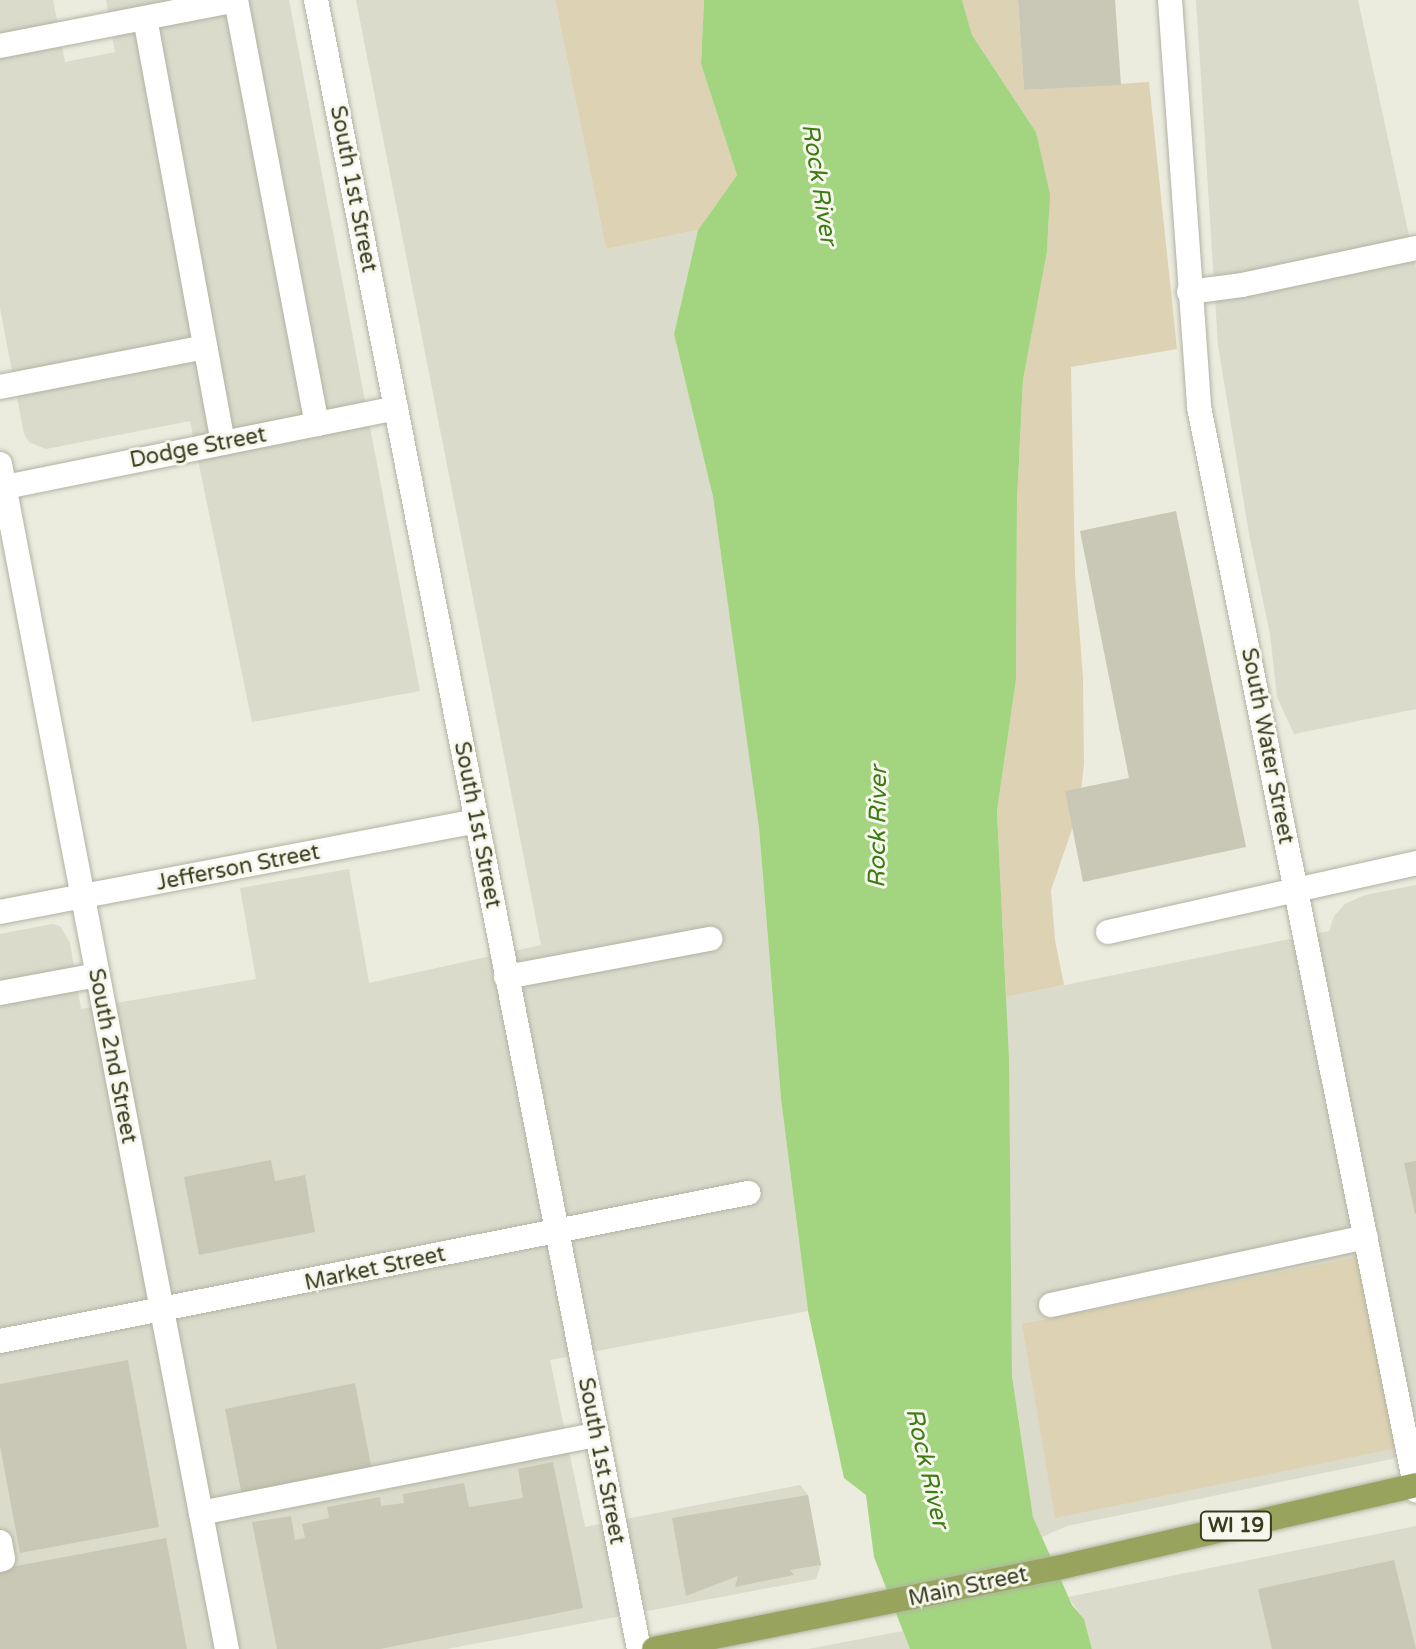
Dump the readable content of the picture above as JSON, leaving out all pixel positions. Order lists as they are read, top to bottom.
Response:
{
  "streets": {
    "main road": ["WI 19", "Main Street"],
    "street": [
      "South 1st Street",
      "Dodge Street",
      "South Water Street",
      "Jefferson Street",
      "South 2nd Street",
      "Market Street"
    ]
  },
  "crossings": [
    ["South 1st Street", "Dodge Street"],
    ["South 1st Street", "Jefferson Street"],
    ["South 1st Street", "Market Street"],
    ["Dodge Street", "South 2nd Street"],
    ["South Water Street", "Main Street"],
    ["Jefferson Street", "South 2nd Street"],
    ["South 2nd Street", "Market Street"]
  ],
  "water": ["Rock River"]
}
